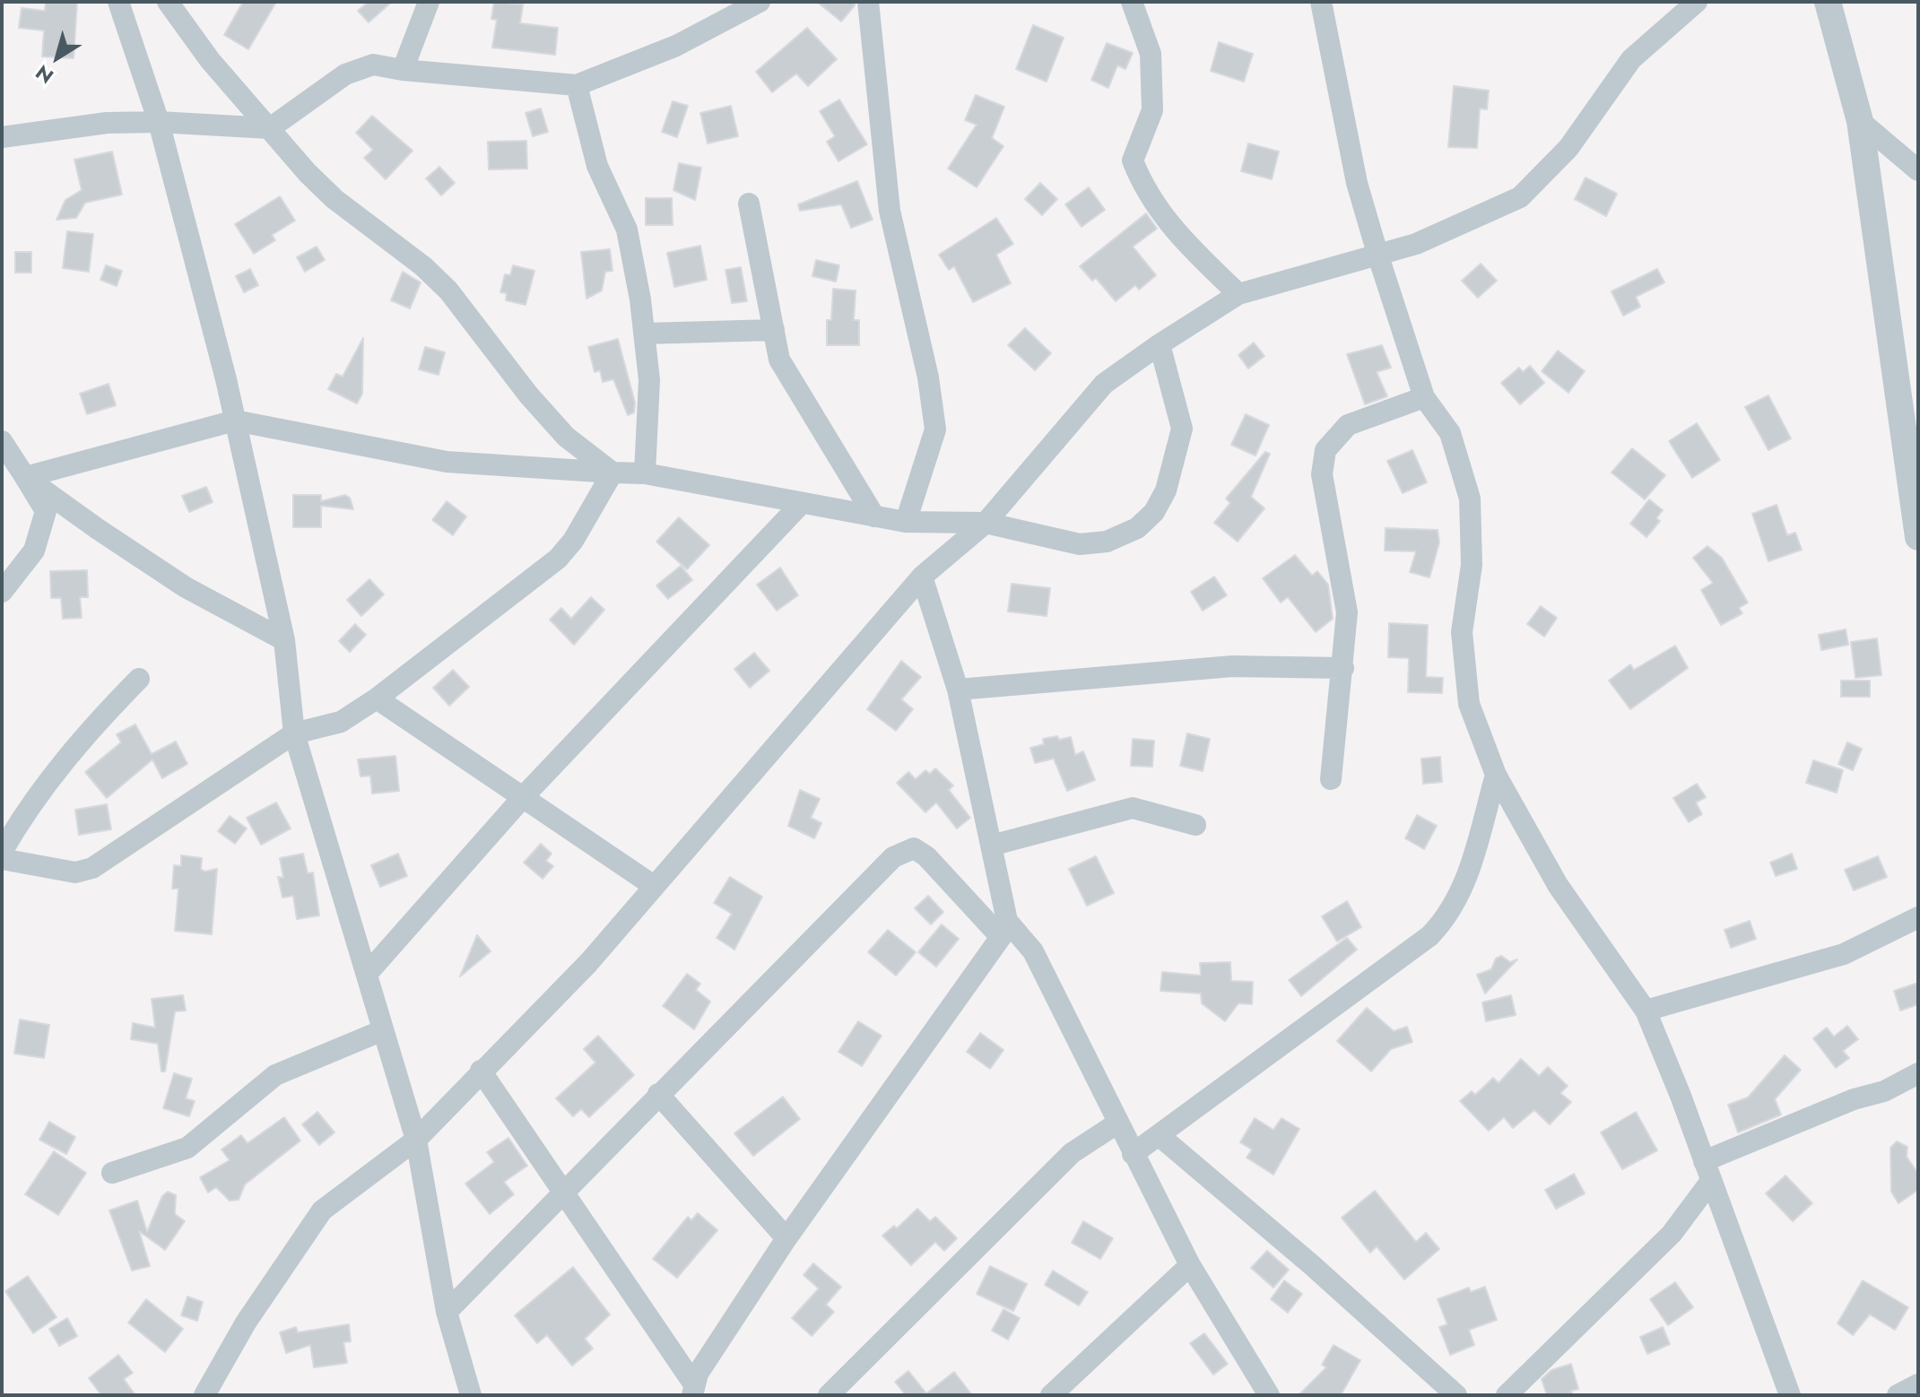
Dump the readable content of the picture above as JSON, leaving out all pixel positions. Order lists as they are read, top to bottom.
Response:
{
  "north": "bottom left"
}
